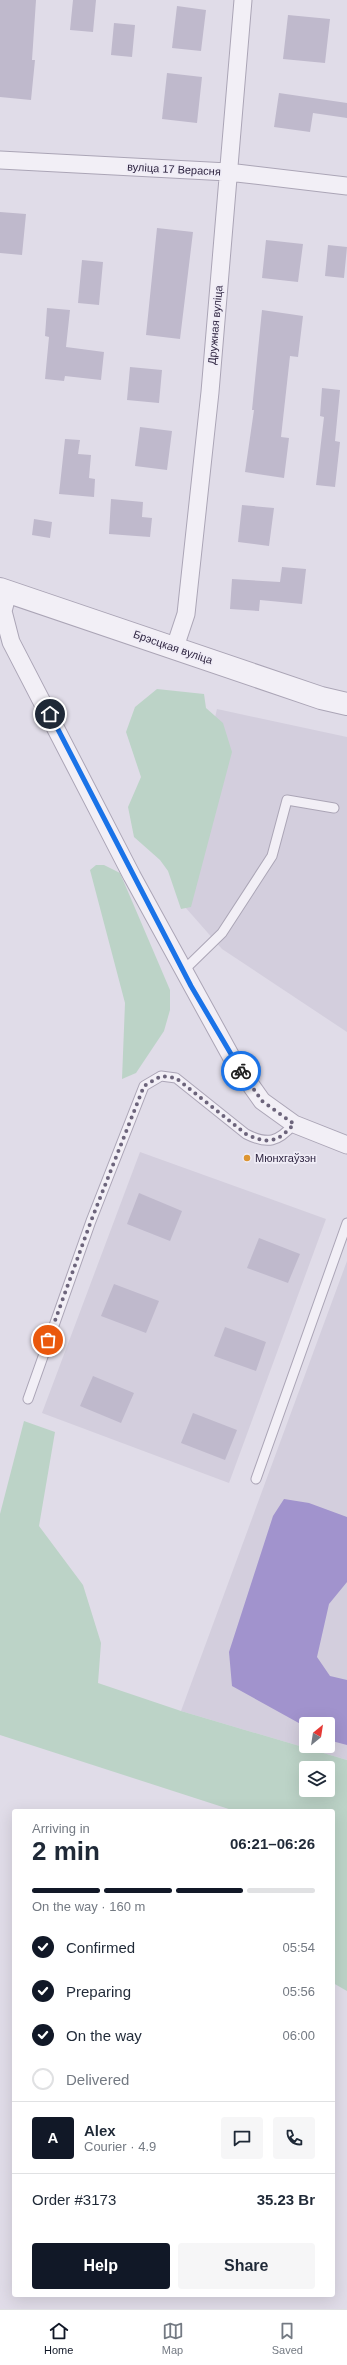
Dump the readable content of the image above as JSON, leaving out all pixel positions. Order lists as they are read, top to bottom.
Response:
{
  "streets": {
    "street": ["вуліца 17 Верасня", "Дружная вуліца", "Брэсцкая вуліца"]
  },
  "crossings": [
    ["вуліца 17 Верасня", "Дружная вуліца"],
    ["Дружная вуліца", "Брэсцкая вуліца"]
  ],
  "places": ["Мюнхгаўзэн"],
  "north": "top right",
  "page": {
    "heading": ["2 min", "Arriving in", "06:21–06:26"],
    "panel": [
      "Alex",
      "Courier · 4.9",
      "Order #3173",
      "35.23 Br"
    ],
    "bar": "On the way · 160 m",
    "list": [
      ["Confirmed", "05:54"],
      ["Preparing", "05:56"],
      ["On the way", "06:00"],
      "Delivered"
    ],
    "round": "A",
    "buttons": ["Help", "Share"],
    "tabs": ["Home", "Map", "Saved"]
  }
}
